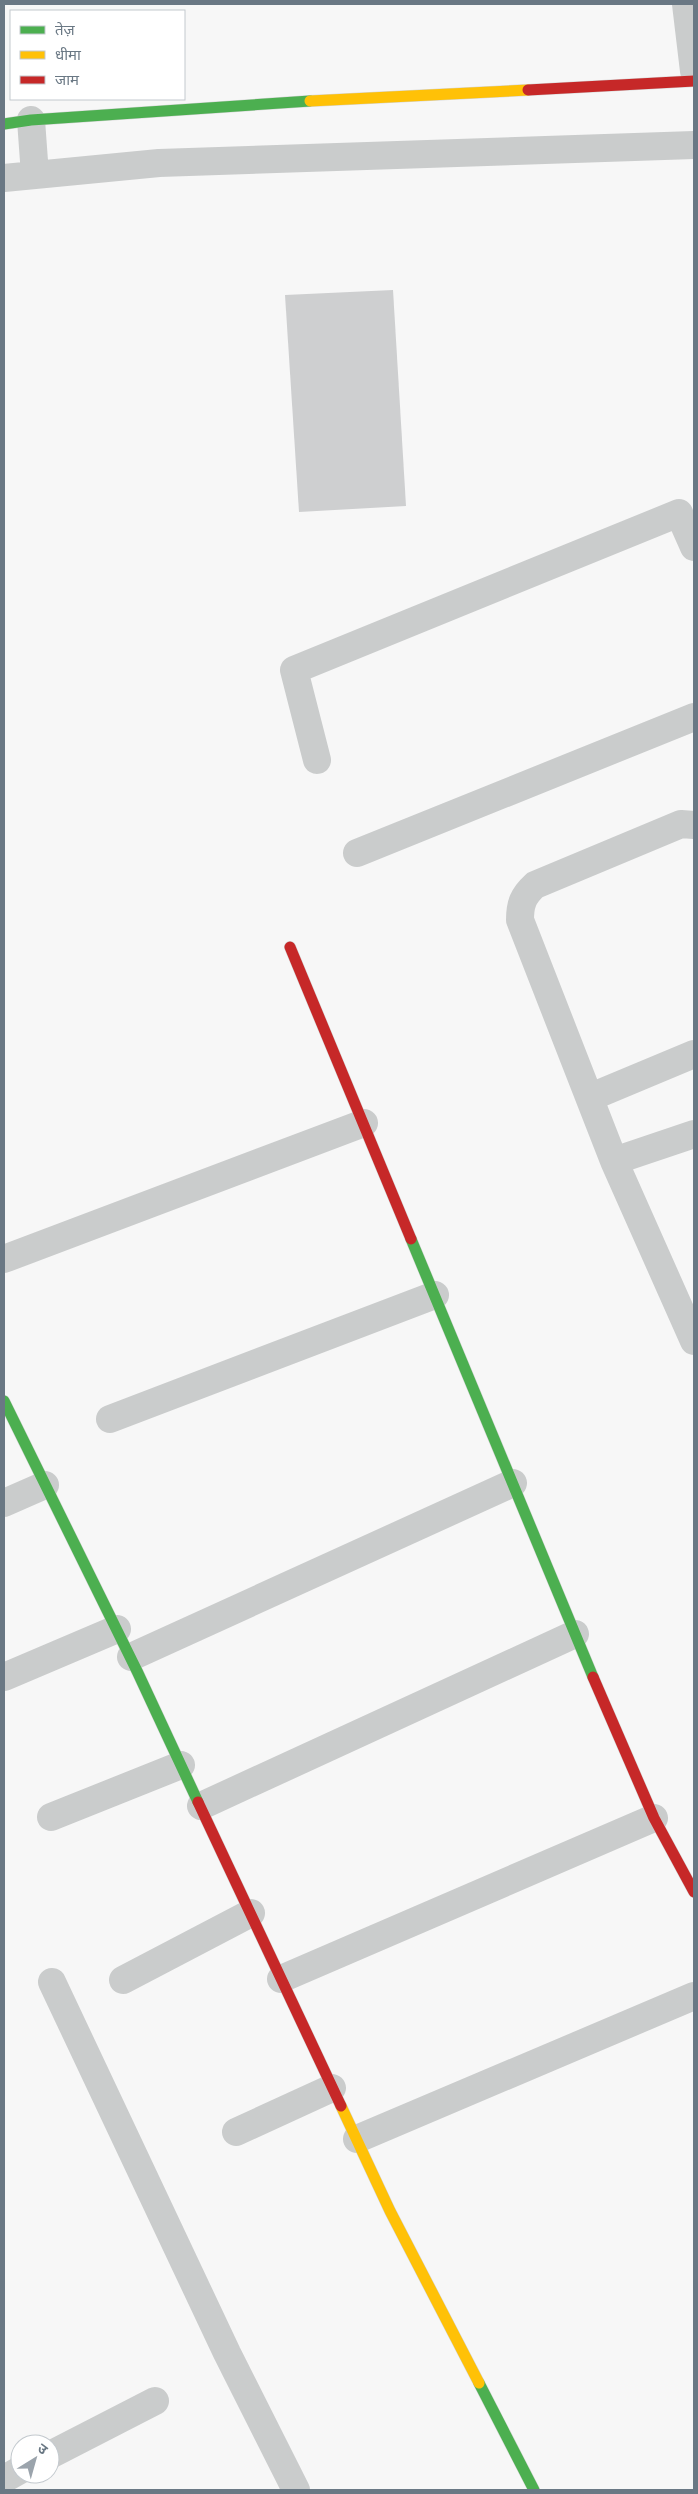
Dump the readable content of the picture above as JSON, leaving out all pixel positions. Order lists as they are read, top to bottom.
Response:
{
  "legend": ["तेज़", "धीमा", "जाम"],
  "north": "top right"
}
